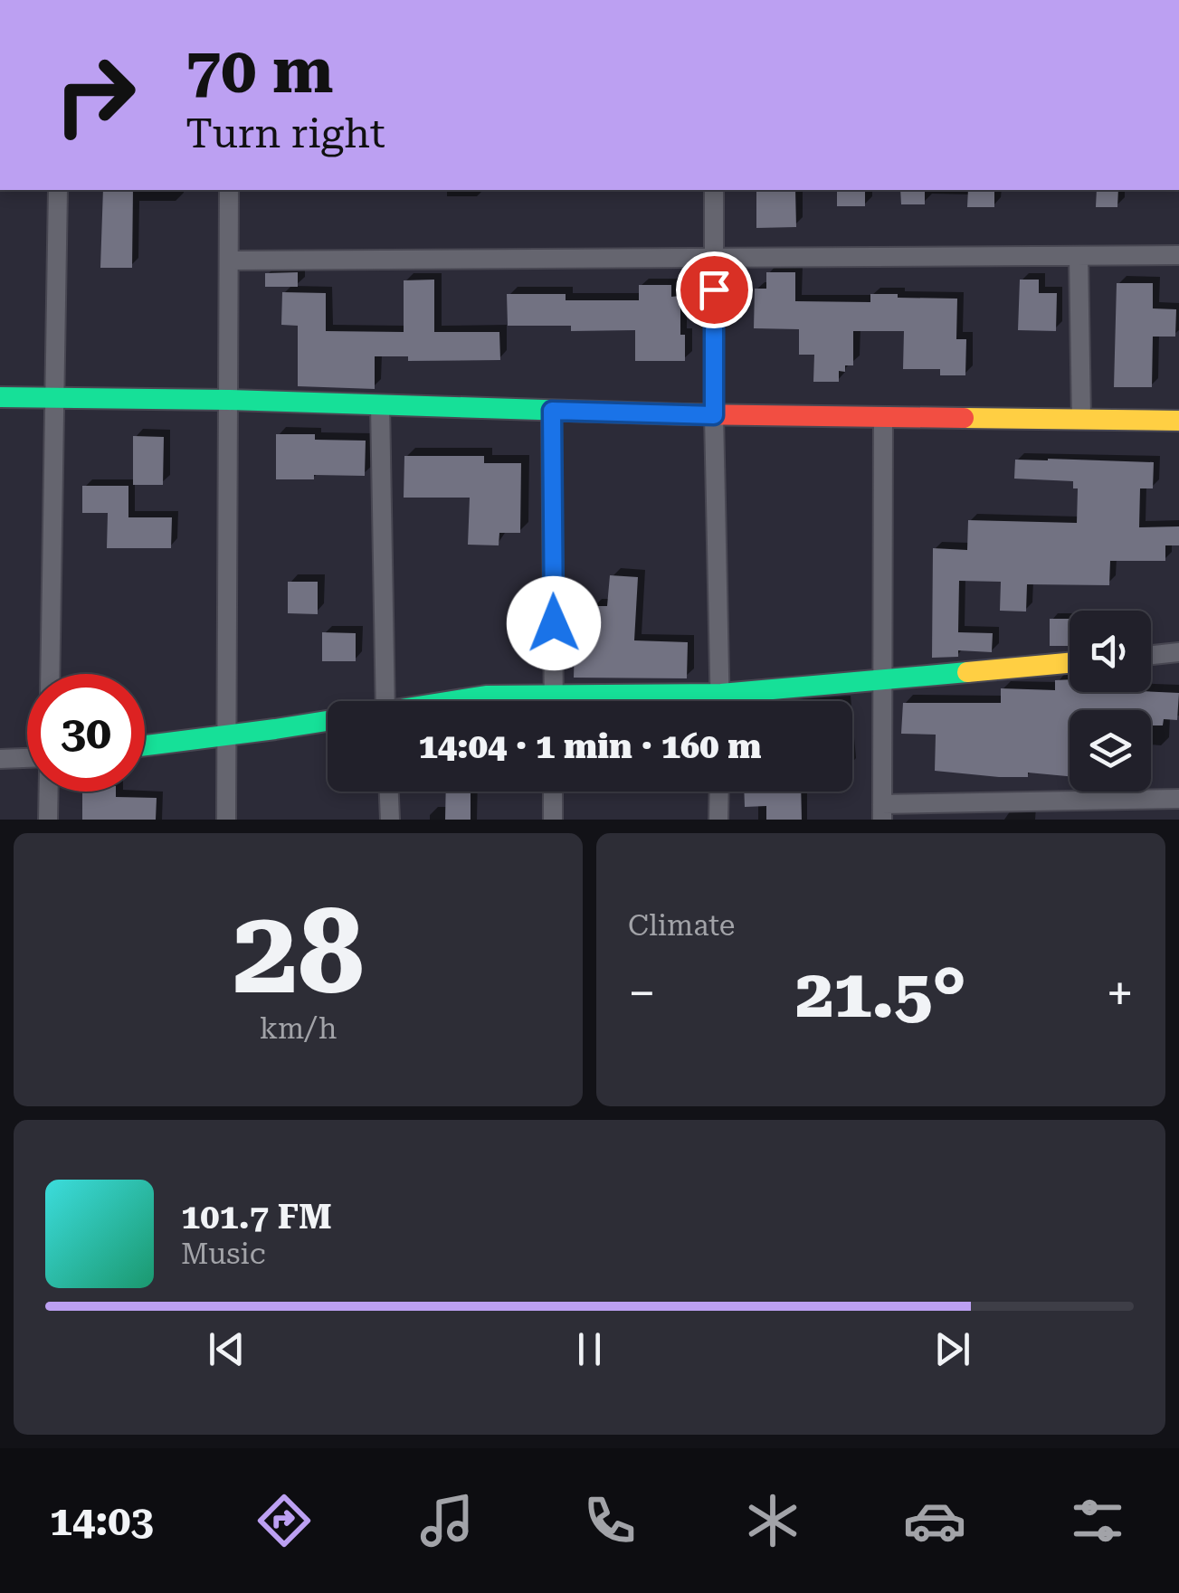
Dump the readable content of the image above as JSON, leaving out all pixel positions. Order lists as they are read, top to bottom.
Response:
{
  "page": {
    "turn": ["70 m", "Turn right"],
    "limit": "30",
    "trip": "14:04 · 1 min · 160 m",
    "tile": [
      ["28", "km/h"],
      "Climate"
    ],
    "heat": ["−", "21.5°", "+"],
    "song": ["101.7 FM", "Music"],
    "tabs": "14:03"
  }
}
